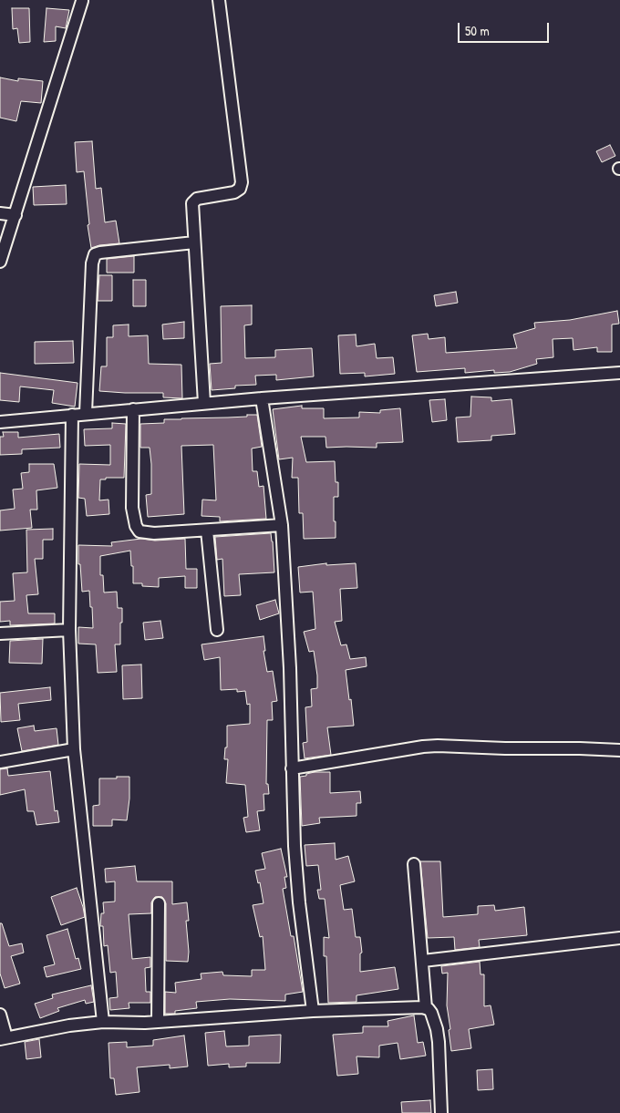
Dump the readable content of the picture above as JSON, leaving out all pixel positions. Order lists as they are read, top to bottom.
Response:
{
  "scale_bar": "50 m"
}
